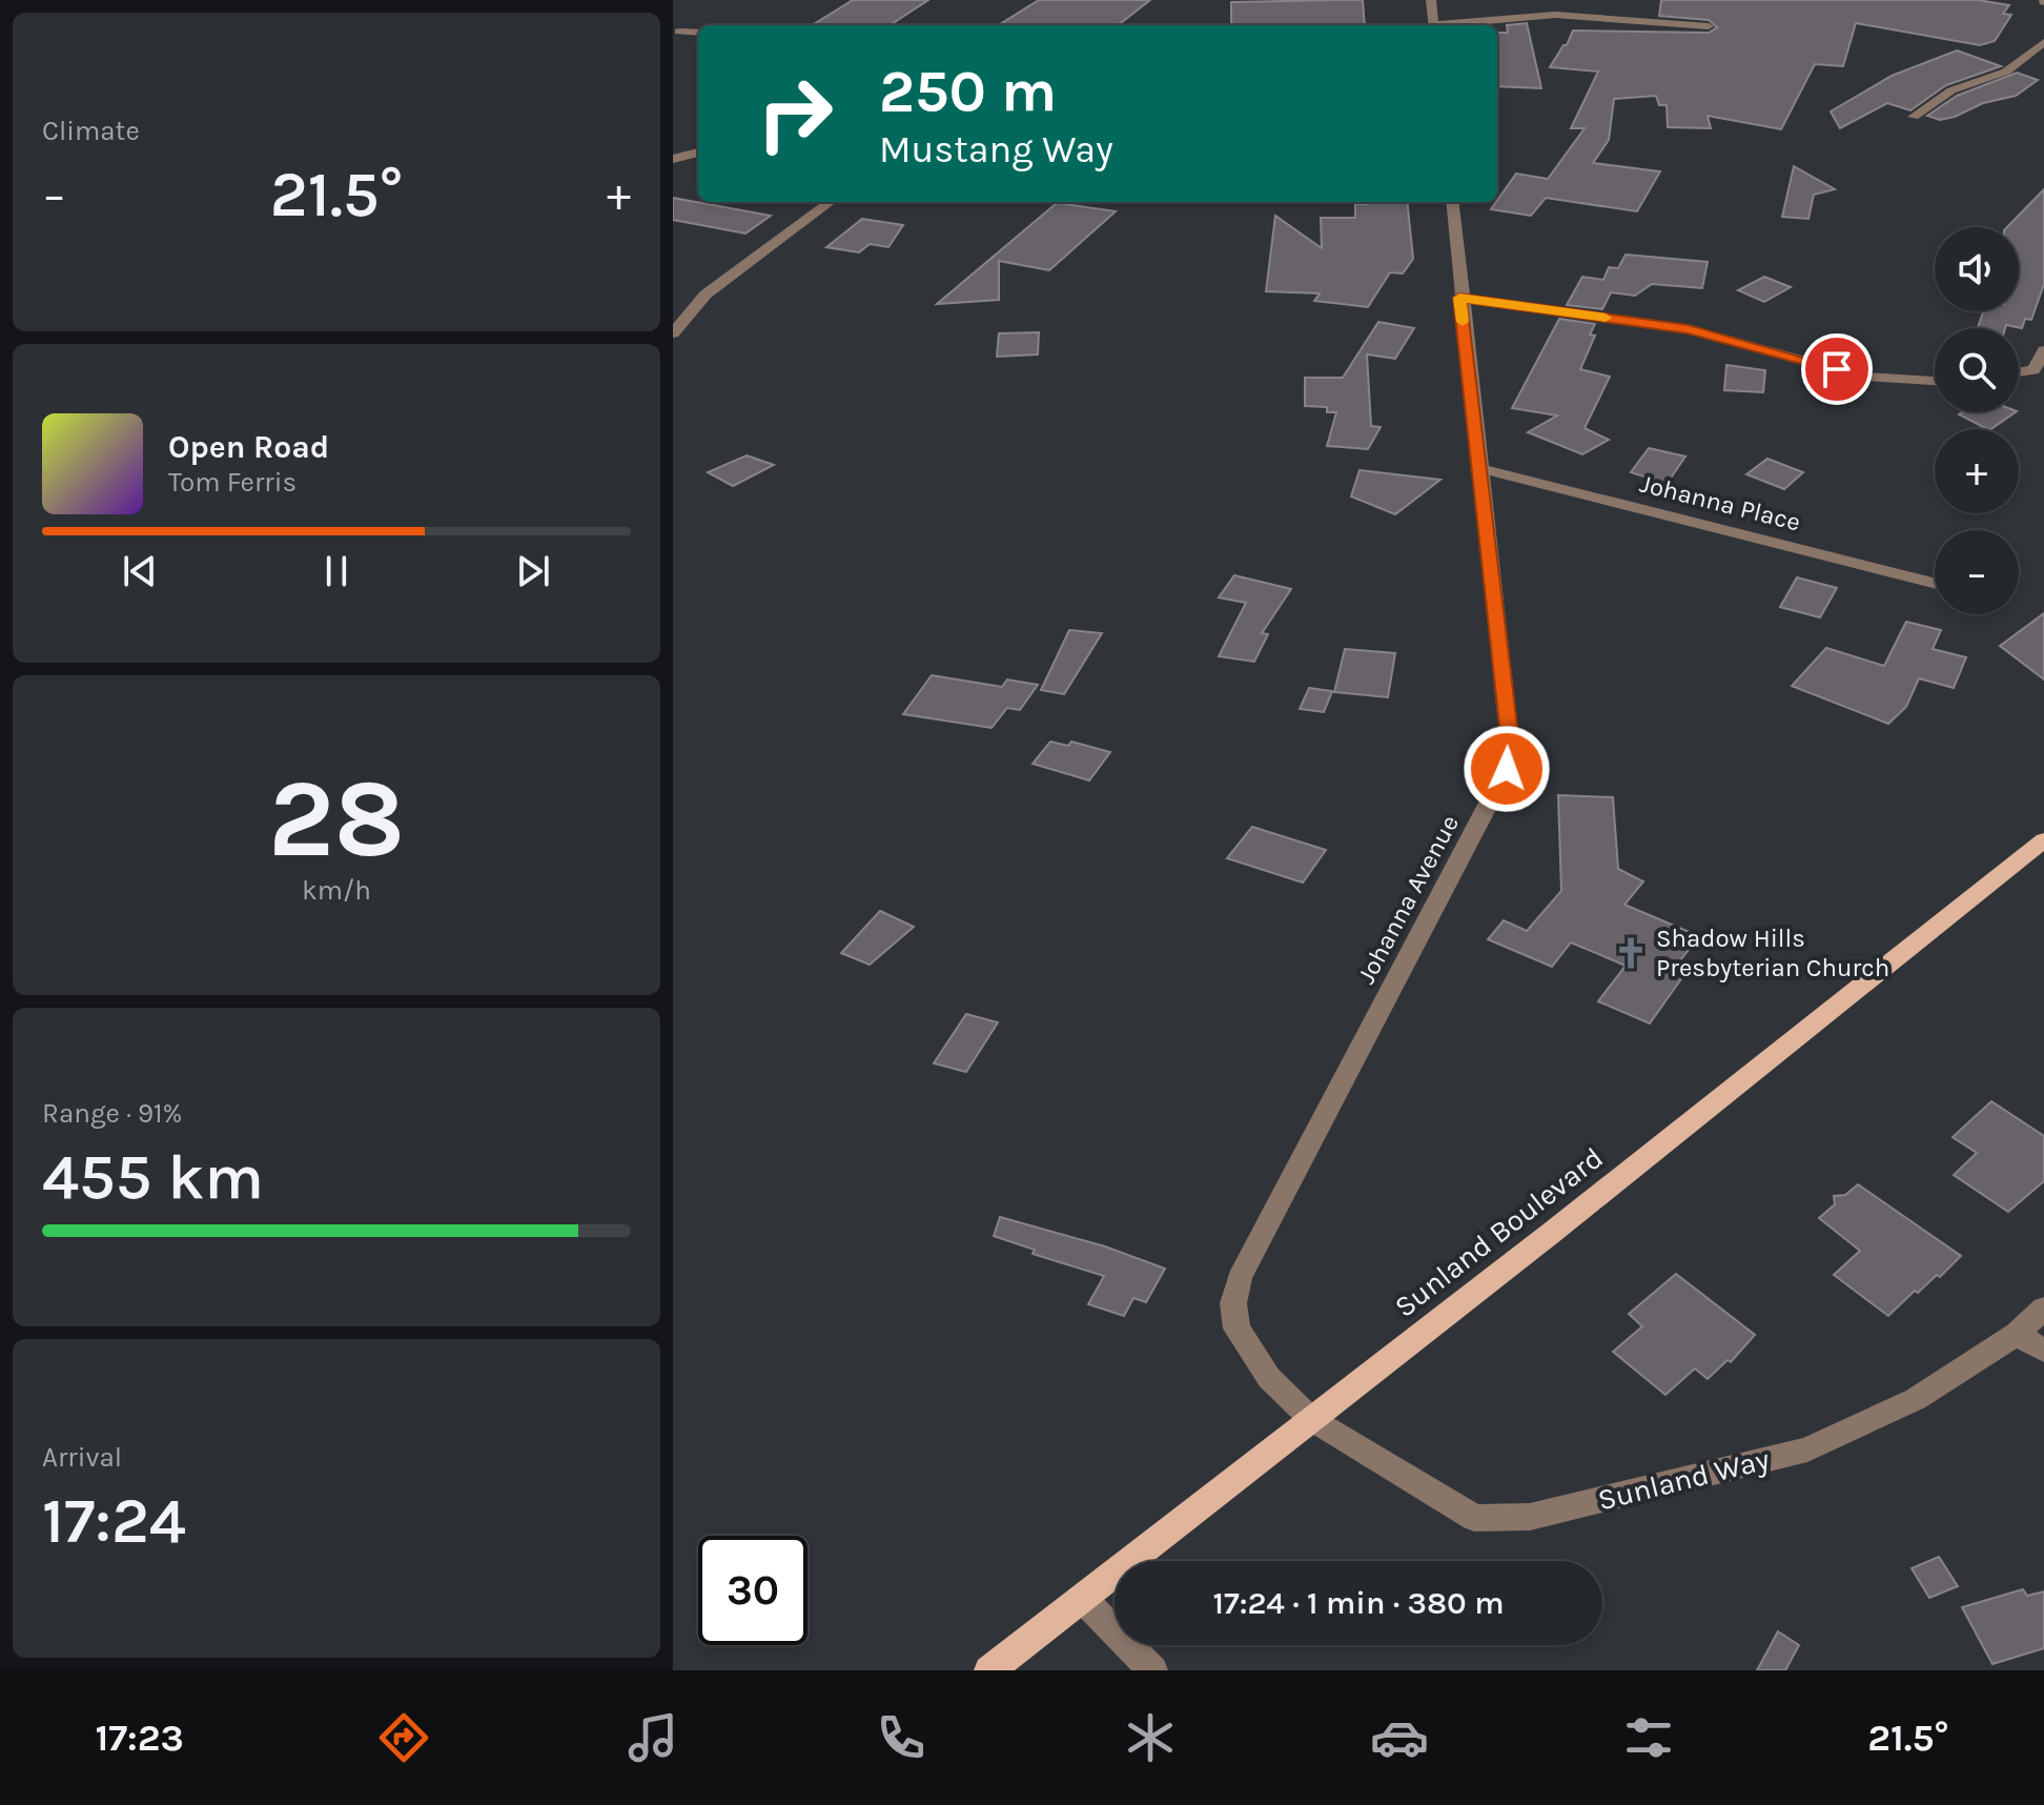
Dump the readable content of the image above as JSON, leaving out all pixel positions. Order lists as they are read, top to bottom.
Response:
{
  "streets": {
    "main road": ["Sunland Boulevard"],
    "street": ["Johanna Place", "Johanna Avenue", "Sunland Way"]
  },
  "crossings": [
    ["Johanna Place", "Johanna Avenue"],
    ["Johanna Avenue", "Sunland Boulevard"],
    ["Johanna Avenue", "Sunland Way"],
    ["Sunland Boulevard", "Sunland Way"]
  ],
  "places": {
    "church": ["Shadow Hills Presbyterian Church"]
  },
  "page": {
    "tile": [
      "Climate",
      ["28", "km/h"],
      ["Range · 91%", "455 km"],
      ["Arrival", "17:24"]
    ],
    "turn": ["250 m", "Mustang Way"],
    "heat": ["−", "21.5°", "+"],
    "map_buttons": ["+", "−"],
    "song": ["Open Road", "Tom Ferris"],
    "limit": "30",
    "trip": "17:24 · 1 min · 380 m",
    "tabs": ["17:23", "21.5°"]
  }
}
